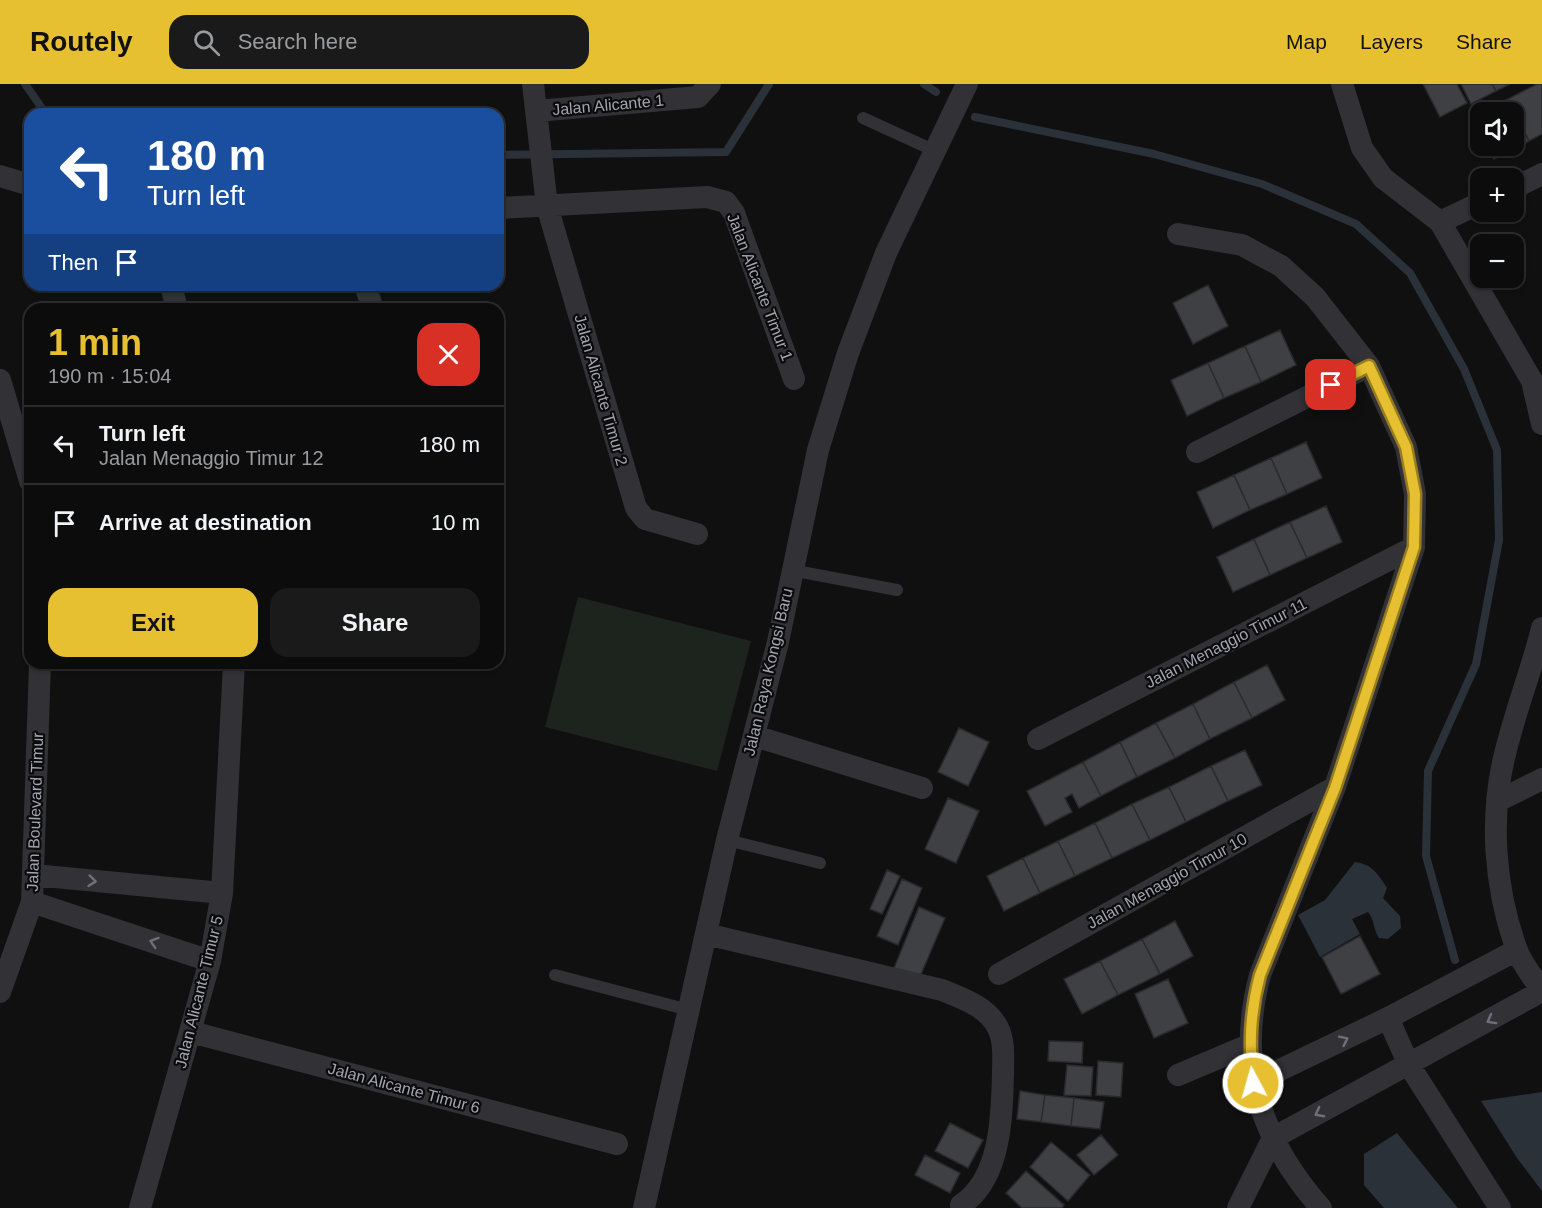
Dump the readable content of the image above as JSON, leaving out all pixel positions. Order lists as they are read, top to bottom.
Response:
{
  "streets": {
    "street": [
      "Jalan Alicante 1",
      "Jalan Alicante Timur 1",
      "Jalan Alicante Timur 2",
      "Jalan Menaggio Timur 11",
      "Jalan Raya Kongsi Baru",
      "Jalan Boulevard Timur",
      "Jalan Menaggio Timur 10",
      "Jalan Alicante Timur 5",
      "Jalan Alicante Timur 6"
    ]
  },
  "crossings": [
    ["Jalan Alicante 1", "Jalan Alicante Timur 2"],
    ["Jalan Alicante Timur 1", "Jalan Alicante Timur 2"],
    ["Jalan Alicante Timur 5", "Jalan Alicante Timur 6"]
  ],
  "page": {
    "header": "Routely",
    "search": "Search here",
    "nav": ["Map", "Layers", "Share"],
    "map_buttons": ["+", "−"],
    "turn": ["180 m", "Turn left"],
    "then": "Then",
    "heading": ["1 min", "190 m · 15:04"],
    "list": [
      {
        "name": "Turn left",
        "note": "Jalan Menaggio Timur 12",
        "value": "180 m"
      },
      {
        "name": "Arrive at destination",
        "value": "10 m"
      }
    ],
    "buttons": ["Exit", "Share"]
  }
}
